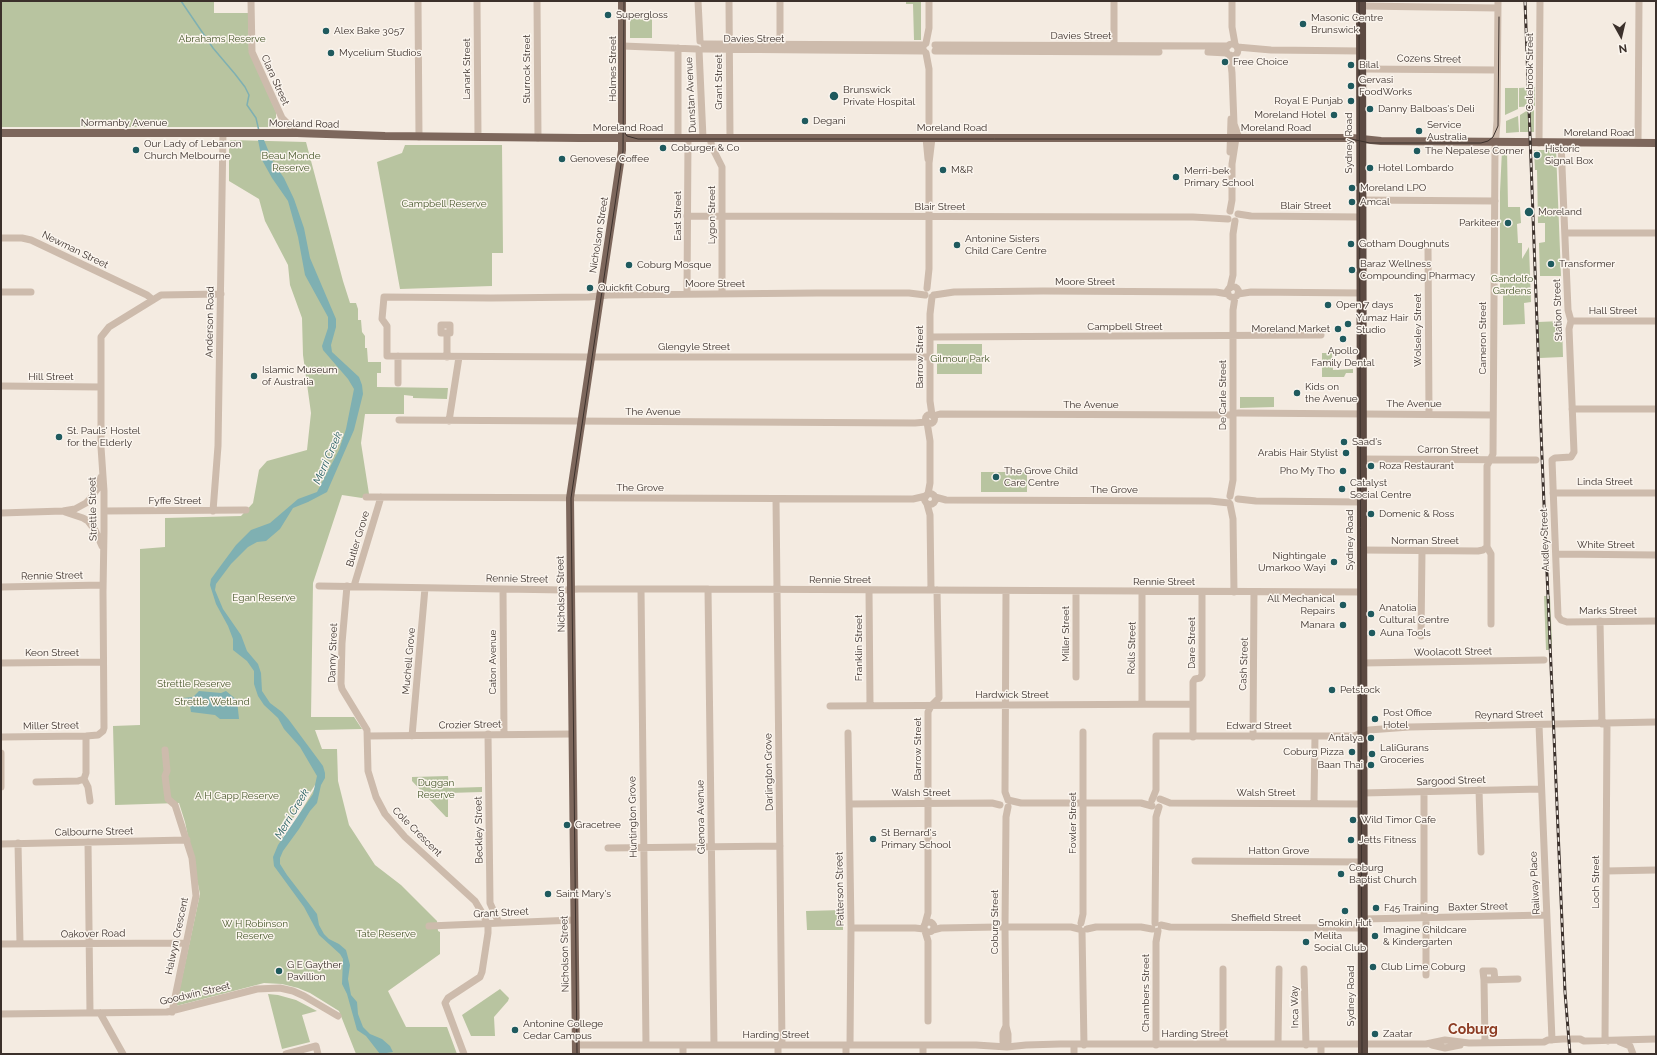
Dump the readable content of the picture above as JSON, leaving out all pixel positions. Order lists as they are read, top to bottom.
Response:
{
  "streets": {
    "highway": ["Sydney Road"],
    "main road": [
      "Holmes Street",
      "Normanby Avenue",
      "Moreland Road",
      "Nicholson Street"
    ],
    "street": [
      "Davies Street",
      "Cozens Street",
      "Lanark Street",
      "Sturrock Street",
      "Colebrook Street",
      "Clara Street",
      "Grant Street",
      "Dunstan Avenue",
      "Blair Street",
      "Lygon Street",
      "East Street",
      "Newman Street",
      "Moore Street",
      "Station Street",
      "Hall Street",
      "Anderson Road",
      "Campbell Street",
      "Wolseley Street",
      "Cameron Street",
      "Glengyle Street",
      "Barrow Street",
      "Hill Street",
      "De Carle Street",
      "The Avenue",
      "Carron Street",
      "Linda Street",
      "The Grove",
      "Fyffe Street",
      "Strettle Street",
      "Butler Grove",
      "Audley Street",
      "Norman Street",
      "White Street",
      "Rennie Street",
      "Marks Street",
      "Miller Street",
      "Dare Street",
      "Franklin Street",
      "Rolls Street",
      "Woolacott Street",
      "Keon Street",
      "Danny Street",
      "Muchell Grove",
      "Caton Avenue",
      "Cash Street",
      "Hardwick Street",
      "Reynard Street",
      "Crozier Street",
      "Edward Street",
      "Darlington Grove",
      "Sargood Street",
      "Walsh Street",
      "Huntington Grove",
      "Glenora Avenue",
      "Fowler Street",
      "Beckley Street",
      "Calbourne Street",
      "Cole Crescent",
      "Hatton Grove",
      "Loch Street",
      "Railway Place",
      "Patterson Street",
      "Baxter Street",
      "Sheffield Street",
      "Coburg Street",
      "Oakover Road",
      "Halwyn Crescent",
      "Chambers Street",
      "Goodwin Street",
      "Inca Way",
      "Harding Street"
    ]
  },
  "crossings": [
    ["Davies Street", "Holmes Street"],
    ["Davies Street", "Grant Street"],
    ["Davies Street", "Dunstan Avenue"],
    ["Davies Street", "Sydney Road"],
    ["Davies Street", "De Carle Street"],
    ["Cozens Street", "Sydney Road"],
    ["Cozens Street", "Cameron Street"],
    ["Lanark Street", "Moreland Road"],
    ["Sturrock Street", "Moreland Road"],
    ["Holmes Street", "Moreland Road"],
    ["Holmes Street", "Nicholson Street"],
    ["Colebrook Street", "Moreland Road"],
    ["Clara Street", "Moreland Road"],
    ["Grant Street", "Moreland Road"],
    ["Grant Street", "Nicholson Street"],
    ["Grant Street", "Beckley Street"],
    ["Grant Street", "Cole Crescent"],
    ["Dunstan Avenue", "Moreland Road"],
    ["Dunstan Avenue", "Lygon Street"],
    ["Normanby Avenue", "Moreland Road"],
    ["Normanby Avenue", "Anderson Road"],
    ["Moreland Road", "Sydney Road"],
    ["Moreland Road", "Lygon Street"],
    ["Moreland Road", "East Street"],
    ["Moreland Road", "Nicholson Street"],
    ["Moreland Road", "Station Street"],
    ["Moreland Road", "Cameron Street"],
    ["Moreland Road", "Barrow Street"],
    ["Moreland Road", "De Carle Street"],
    ["Sydney Road", "Blair Street"],
    ["Sydney Road", "Moore Street"],
    ["Sydney Road", "The Avenue"],
    ["Sydney Road", "Carron Street"],
    ["Sydney Road", "The Grove"],
    ["Sydney Road", "Norman Street"],
    ["Sydney Road", "Rennie Street"],
    ["Sydney Road", "Woolacott Street"],
    ["Sydney Road", "Reynard Street"],
    ["Sydney Road", "Edward Street"],
    ["Sydney Road", "Sargood Street"],
    ["Sydney Road", "Walsh Street"],
    ["Sydney Road", "Hatton Grove"],
    ["Sydney Road", "Baxter Street"],
    ["Sydney Road", "Sheffield Street"],
    ["Sydney Road", "Harding Street"],
    ["Blair Street", "Lygon Street"],
    ["Blair Street", "East Street"],
    ["Blair Street", "Barrow Street"],
    ["Blair Street", "De Carle Street"],
    ["Lygon Street", "Moore Street"],
    ["East Street", "Moore Street"],
    ["Nicholson Street", "Moore Street"],
    ["Nicholson Street", "Glengyle Street"],
    ["Nicholson Street", "The Avenue"],
    ["Nicholson Street", "The Grove"],
    ["Nicholson Street", "Rennie Street"],
    ["Nicholson Street", "Crozier Street"],
    ["Nicholson Street", "Harding Street"],
    ["Moore Street", "Glengyle Street"],
    ["Moore Street", "Barrow Street"],
    ["Moore Street", "De Carle Street"],
    ["Station Street", "Hall Street"],
    ["Station Street", "Audley Street"],
    ["Anderson Road", "Fyffe Street"],
    ["Campbell Street", "Barrow Street"],
    ["Campbell Street", "De Carle Street"],
    ["Wolseley Street", "The Avenue"],
    ["Cameron Street", "The Avenue"],
    ["Cameron Street", "Carron Street"],
    ["Cameron Street", "Norman Street"],
    ["Glengyle Street", "Barrow Street"],
    ["Barrow Street", "The Avenue"],
    ["Barrow Street", "The Grove"],
    ["Barrow Street", "Rennie Street"],
    ["Barrow Street", "Hardwick Street"],
    ["Barrow Street", "Walsh Street"],
    ["Hill Street", "Strettle Street"],
    ["De Carle Street", "The Avenue"],
    ["De Carle Street", "The Grove"],
    ["De Carle Street", "Rennie Street"],
    ["Linda Street", "Audley Street"],
    ["The Grove", "Butler Grove"],
    ["The Grove", "Darlington Grove"],
    ["Fyffe Street", "Strettle Street"],
    ["Strettle Street", "Rennie Street"],
    ["Strettle Street", "Miller Street"],
    ["Strettle Street", "Keon Street"],
    ["Butler Grove", "Rennie Street"],
    ["Butler Grove", "Danny Street"],
    ["Audley Street", "White Street"],
    ["Audley Street", "Marks Street"],
    ["Rennie Street", "Miller Street"],
    ["Rennie Street", "Dare Street"],
    ["Rennie Street", "Franklin Street"],
    ["Rennie Street", "Rolls Street"],
    ["Rennie Street", "Danny Street"],
    ["Rennie Street", "Muchell Grove"],
    ["Rennie Street", "Caton Avenue"],
    ["Rennie Street", "Cash Street"],
    ["Rennie Street", "Darlington Grove"],
    ["Rennie Street", "Huntington Grove"],
    ["Rennie Street", "Glenora Avenue"],
    ["Marks Street", "Loch Street"],
    ["Dare Street", "Hardwick Street"],
    ["Dare Street", "Edward Street"],
    ["Franklin Street", "Hardwick Street"],
    ["Rolls Street", "Hardwick Street"],
    ["Danny Street", "Crozier Street"],
    ["Danny Street", "Cole Crescent"],
    ["Muchell Grove", "Crozier Street"],
    ["Caton Avenue", "Crozier Street"],
    ["Cash Street", "Edward Street"],
    ["Reynard Street", "Edward Street"],
    ["Reynard Street", "Loch Street"],
    ["Reynard Street", "Railway Place"],
    ["Crozier Street", "Beckley Street"],
    ["Crozier Street", "Cole Crescent"],
    ["Edward Street", "Walsh Street"],
    ["Edward Street", "Chambers Street"],
    ["Darlington Grove", "Harding Street"],
    ["Sargood Street", "Walsh Street"],
    ["Sargood Street", "Railway Place"],
    ["Walsh Street", "Fowler Street"],
    ["Walsh Street", "Patterson Street"],
    ["Walsh Street", "Coburg Street"],
    ["Walsh Street", "Chambers Street"],
    ["Huntington Grove", "Harding Street"],
    ["Glenora Avenue", "Harding Street"],
    ["Fowler Street", "Sheffield Street"],
    ["Fowler Street", "Harding Street"],
    ["Calbourne Street", "Halwyn Crescent"],
    ["Railway Place", "Baxter Street"],
    ["Patterson Street", "Harding Street"],
    ["Baxter Street", "Sheffield Street"],
    ["Sheffield Street", "Chambers Street"],
    ["Coburg Street", "Harding Street"],
    ["Oakover Road", "Halwyn Crescent"],
    ["Halwyn Crescent", "Goodwin Street"],
    ["Chambers Street", "Harding Street"],
    ["Inca Way", "Harding Street"]
  ],
  "districts": ["Coburg"],
  "water": ["Merri Creek"],
  "parks": [
    "Abrahams Reserve",
    "Beau Monde Reserve",
    "Campbell Reserve",
    "Gandolfo Gardens",
    "Gilmour Park",
    "Egan Reserve",
    "Strettle Reserve",
    "Strettle Wetland",
    "Duggan Reserve",
    "A H Capp Reserve",
    "W H Robinson Reserve",
    "Tate Reserve"
  ],
  "places": [
    "Supergloss",
    "Masonic Centre Brunswick",
    "Alex Bake 3057",
    "Mycelium Studios",
    "Free Choice",
    "Bilal",
    "Gervasi FoodWorks",
    "Brunswick Private Hospital",
    "Royal E Punjab",
    "Danny Balboas's Deli",
    "Moreland Hotel",
    "Degani",
    "Service Australia",
    "Coburger & Co",
    "Our Lady of Lebanon Church Melbourne",
    "The Nepalese Corner",
    "Historic Signal Box",
    "Genovese Coffee",
    "Hotel Lombardo",
    "M&R",
    "Merri-bek Primary School",
    "Moreland LPO",
    "Amcal",
    "Moreland",
    "Parkiteer",
    "Gotham Doughnuts",
    "Antonine Sisters Child Care Centre",
    "Transformer",
    "Coburg Mosque",
    "Baraz Wellness Compounding Pharmacy",
    "Quickfit Coburg",
    "Open 7 days",
    "Yumaz Hair Studio",
    "Moreland Market",
    "Apollo Family Dental",
    "Islamic Museum of Australia",
    "Kids on the Avenue",
    "St. Pauls' Hostel for the Elderly",
    "Saad's",
    "Arabis Hair Stylist",
    "Roza Restaurant",
    "Pho My Tho",
    "The Grove Child Care Centre",
    "Catalyst Social Centre",
    "Domenic & Ross",
    "Nightingale Umarkoo Wayi",
    "All Mechanical Repairs",
    "Anatolia Cultural Centre",
    "Manara",
    "Auna Tools",
    "Petstock",
    "Post Office Hotel",
    "Antalya",
    "Coburg Pizza",
    "LaliGurans Groceries",
    "Baan Thai",
    "Wild Timor Cafe",
    "Gracetree",
    "St Bernard's Primary School",
    "Jetts Fitness",
    "Coburg Baptist Church",
    "Saint Mary's",
    "F45 Training",
    "Smokin Hut",
    "Imagine Childcare & Kindergarten",
    "Melita Social Club",
    "Club Lime Coburg",
    "G E Gayther Pavillion",
    "Antonine College Cedar Campus",
    "Zaatar"
  ],
  "north": "bottom"
}
